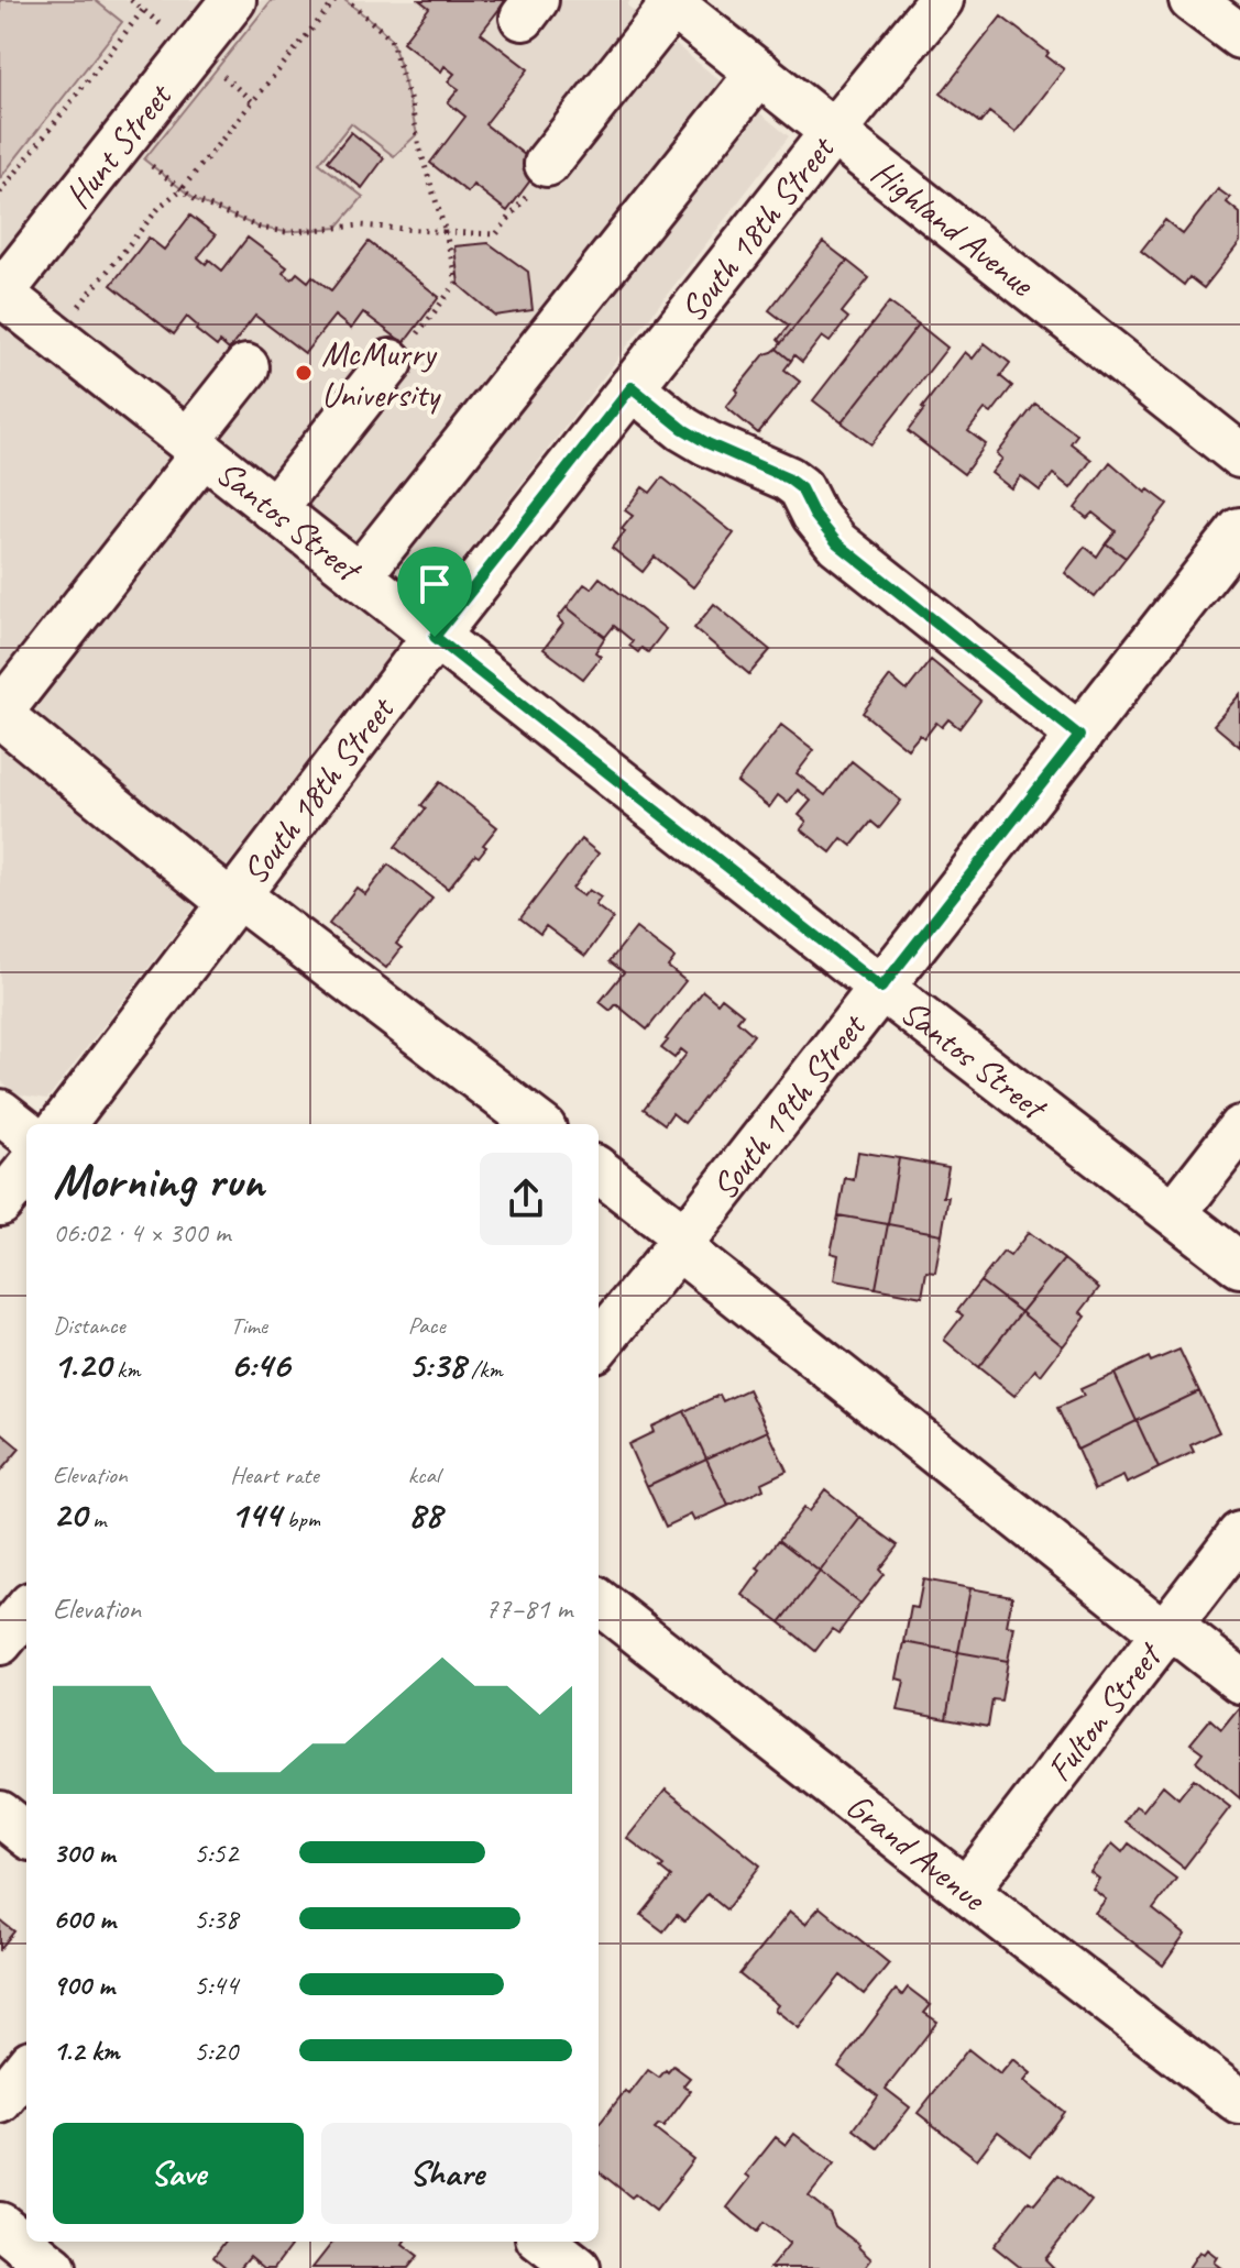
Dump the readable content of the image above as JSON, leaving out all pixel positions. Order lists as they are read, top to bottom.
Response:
{
  "streets": {
    "street": [
      "Hunt Street",
      "Highland Avenue",
      "South 18th Street",
      "Santos Street",
      "South 19th Street",
      "Fulton Street",
      "Grand Avenue"
    ]
  },
  "crossings": [
    ["Hunt Street", "Santos Street"],
    ["Highland Avenue", "South 18th Street"],
    ["South 18th Street", "Santos Street"],
    ["Santos Street", "South 19th Street"],
    ["Fulton Street", "Grand Avenue"]
  ],
  "places": ["McMurry University"],
  "page": {
    "heading": ["Morning run", "06:02 · 4 × 300 m"],
    "stats": [
      ["Distance", "1.20 km"],
      ["Time", "6:46"],
      ["Pace", "5:38 /km"],
      ["Elevation", "20 m"],
      ["Heart rate", "144 bpm"],
      ["kcal", "88"]
    ],
    "chart": ["Elevation", "77–81 m"],
    "list": [
      {
        "name": "300 m",
        "note": "5:52"
      },
      {
        "name": "600 m",
        "note": "5:38"
      },
      {
        "name": "900 m",
        "note": "5:44"
      },
      {
        "name": "1.2 km",
        "note": "5:20"
      }
    ],
    "buttons": ["Save", "Share"]
  }
}
